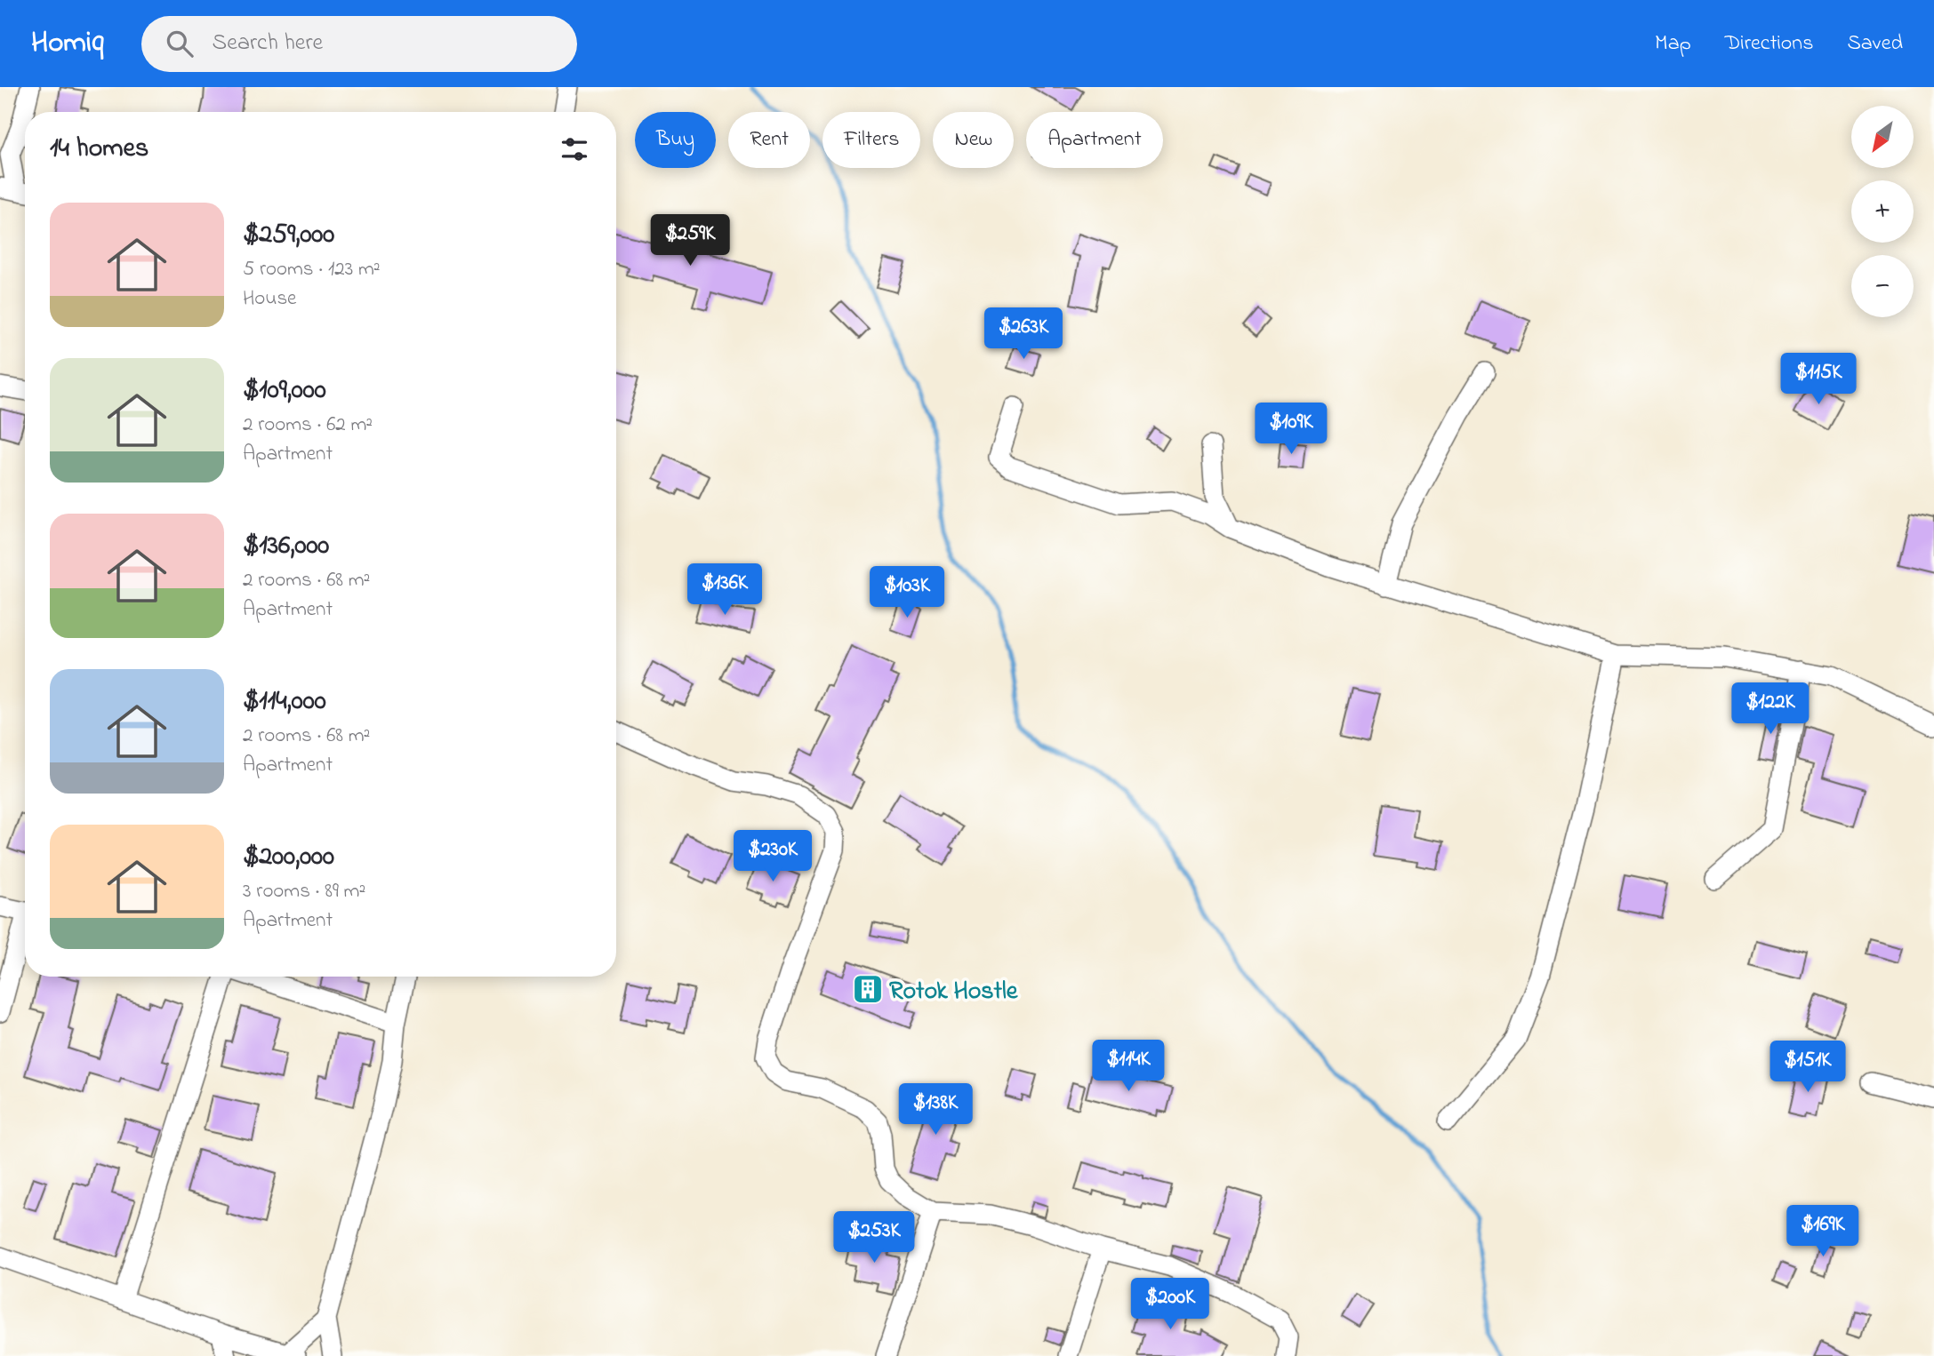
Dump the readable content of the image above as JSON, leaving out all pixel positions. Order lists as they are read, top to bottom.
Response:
{
  "places": {
    "building": ["Rotok Hostle"]
  },
  "north": "bottom left",
  "page": {
    "header": "Homiq",
    "search": "Search here",
    "nav": ["Map", "Directions", "Saved"],
    "map_buttons": ["+", "−"],
    "chip": [
      "Buy",
      "Rent",
      "Filters",
      "New",
      "Apartment"
    ],
    "heading": "14 homes",
    "list": [
      {
        "name": "$259,000",
        "note": "5 rooms · 123 m² · House"
      },
      {
        "name": "$109,000",
        "note": "2 rooms · 62 m² · Apartment"
      },
      {
        "name": "$136,000",
        "note": "2 rooms · 68 m² · Apartment"
      },
      {
        "name": "$114,000",
        "note": "2 rooms · 68 m² · Apartment"
      },
      {
        "name": "$200,000",
        "note": "3 rooms · 89 m² · Apartment"
      }
    ],
    "price": [
      "$259K",
      "$263K",
      "$115K",
      "$109K",
      "$136K",
      "$103K",
      "$122K",
      "$230K",
      "$114K",
      "$151K",
      "$138K",
      "$169K",
      "$253K",
      "$200K"
    ]
  }
}
